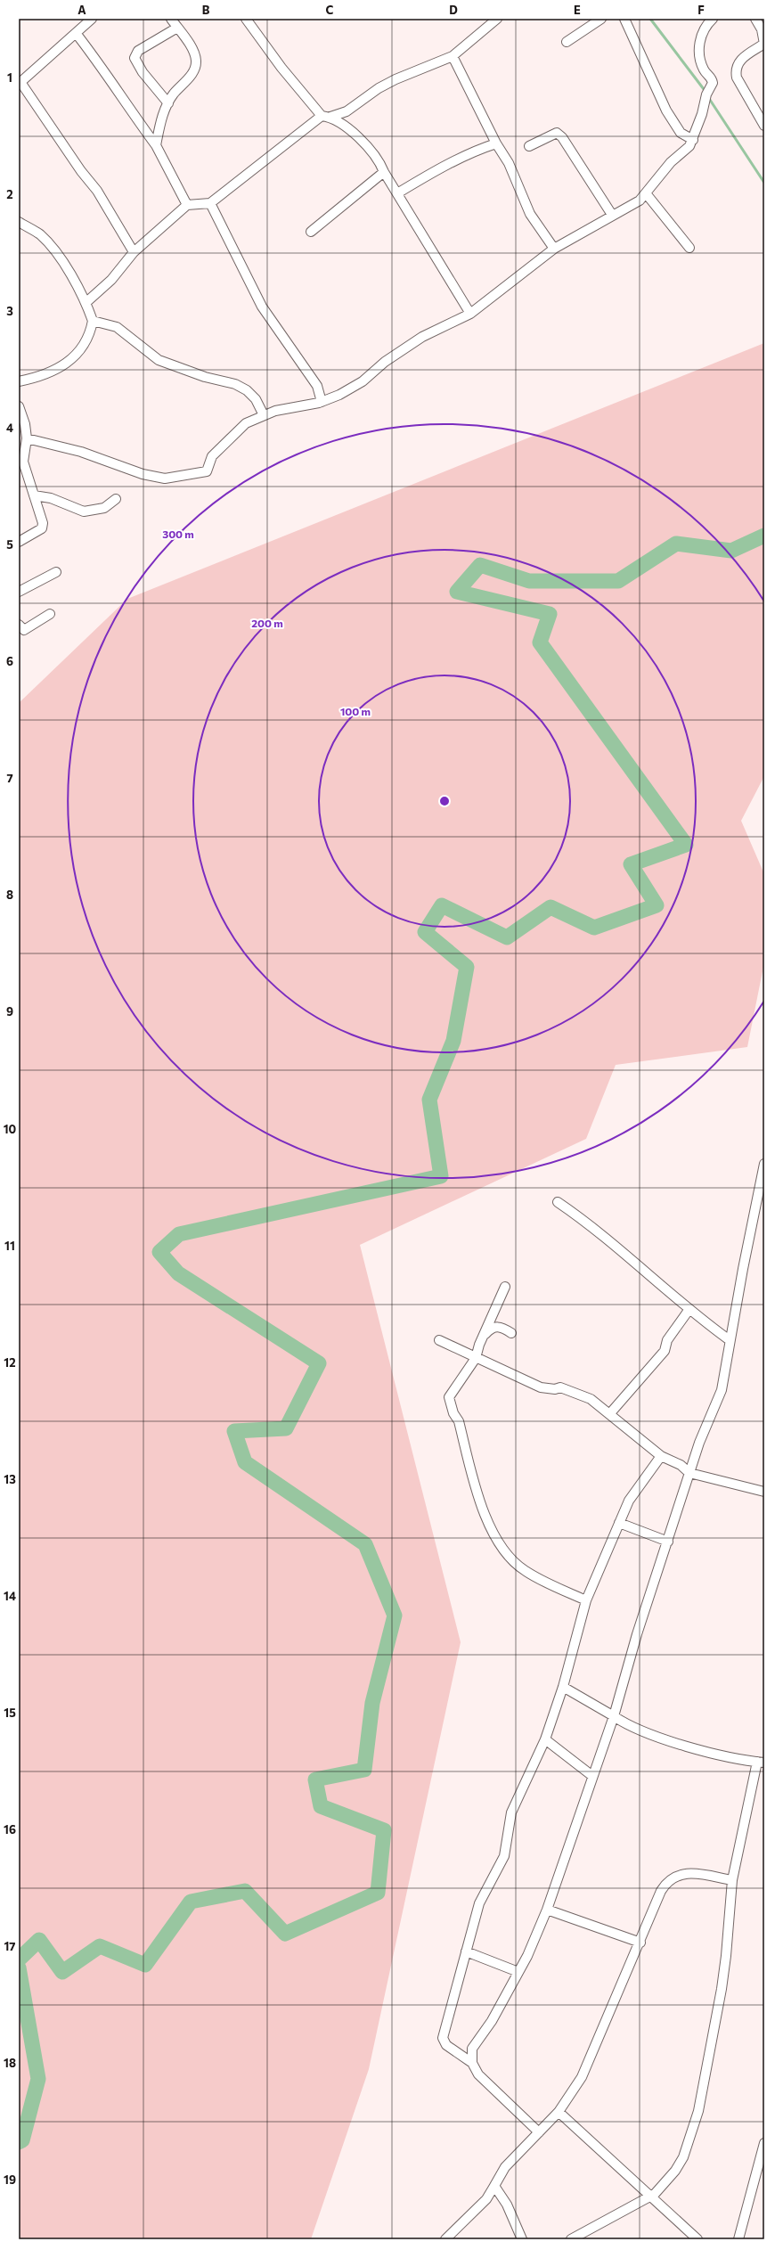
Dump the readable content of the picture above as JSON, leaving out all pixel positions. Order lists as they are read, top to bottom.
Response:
{
  "grid": {
    "columns": [
      "A",
      "B",
      "C",
      "D",
      "E",
      "F"
    ],
    "rows": [
      "1",
      "2",
      "3",
      "4",
      "5",
      "6",
      "7",
      "8",
      "9",
      "10",
      "11",
      "12",
      "13",
      "14",
      "15",
      "16",
      "17",
      "18",
      "19"
    ]
  },
  "rings": ["300 m", "200 m", "100 m"]
}
